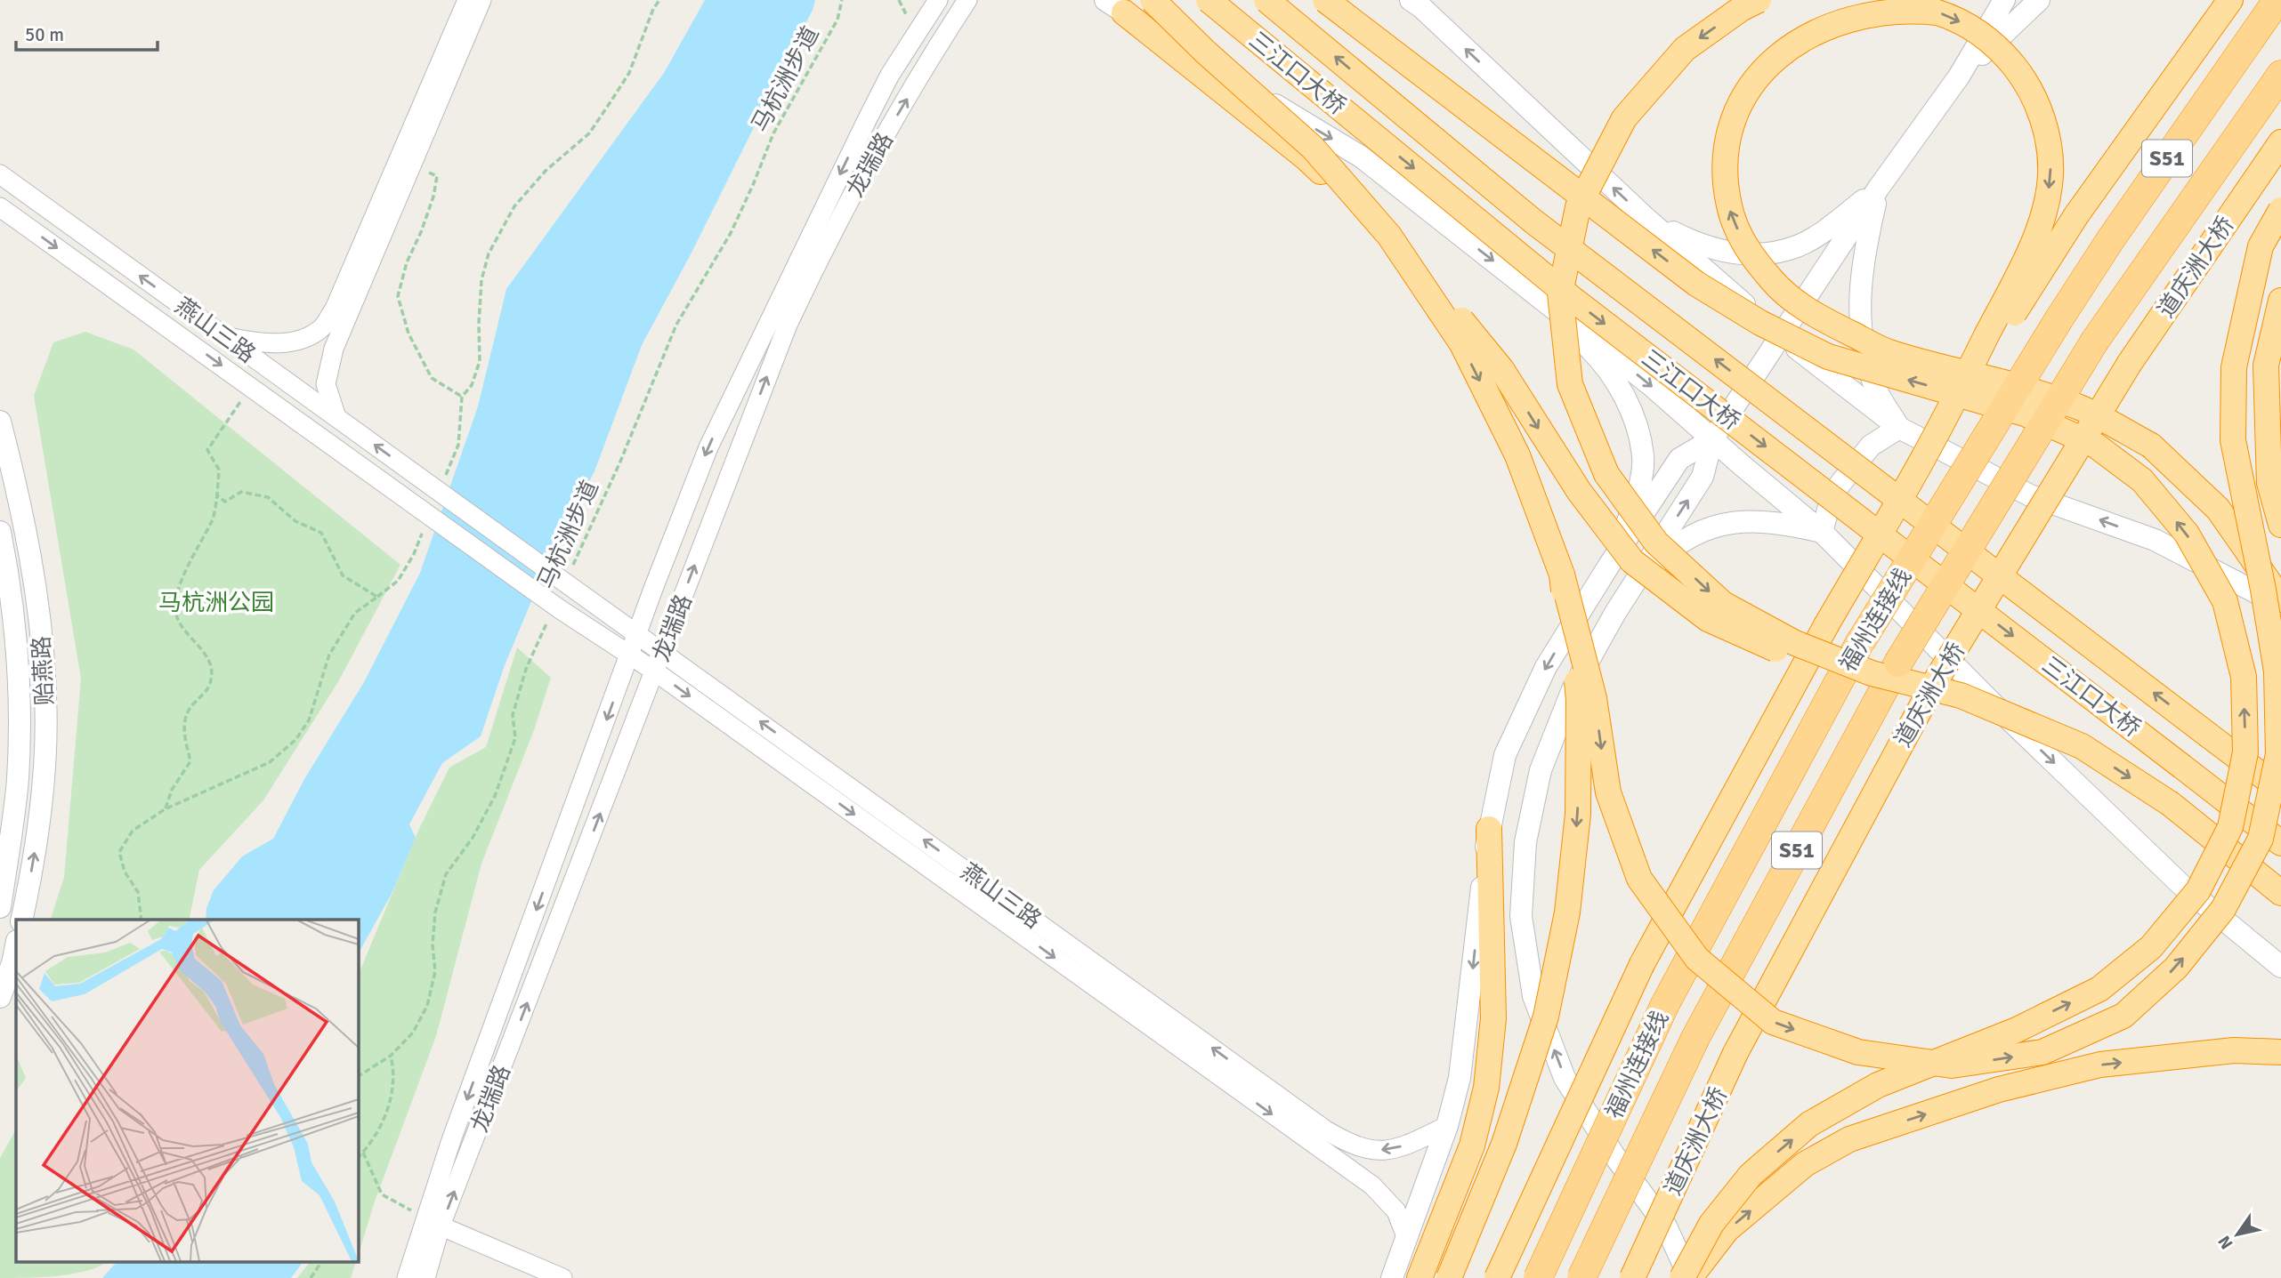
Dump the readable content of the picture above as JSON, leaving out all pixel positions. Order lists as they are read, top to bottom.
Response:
{
  "streets": {
    "highway": [
      "三江口大桥",
      "S51",
      "道庆洲大桥",
      "福州连接线"
    ],
    "main road": ["贻燕路"],
    "street": ["龙瑞路", "燕山三路"],
    "path": ["马杭洲步道"]
  },
  "crossings": [
    ["马杭洲步道", "燕山三路"],
    ["龙瑞路", "燕山三路"]
  ],
  "parks": ["马杭洲公园"],
  "scale_bar": "50 m",
  "north": "bottom left"
}
